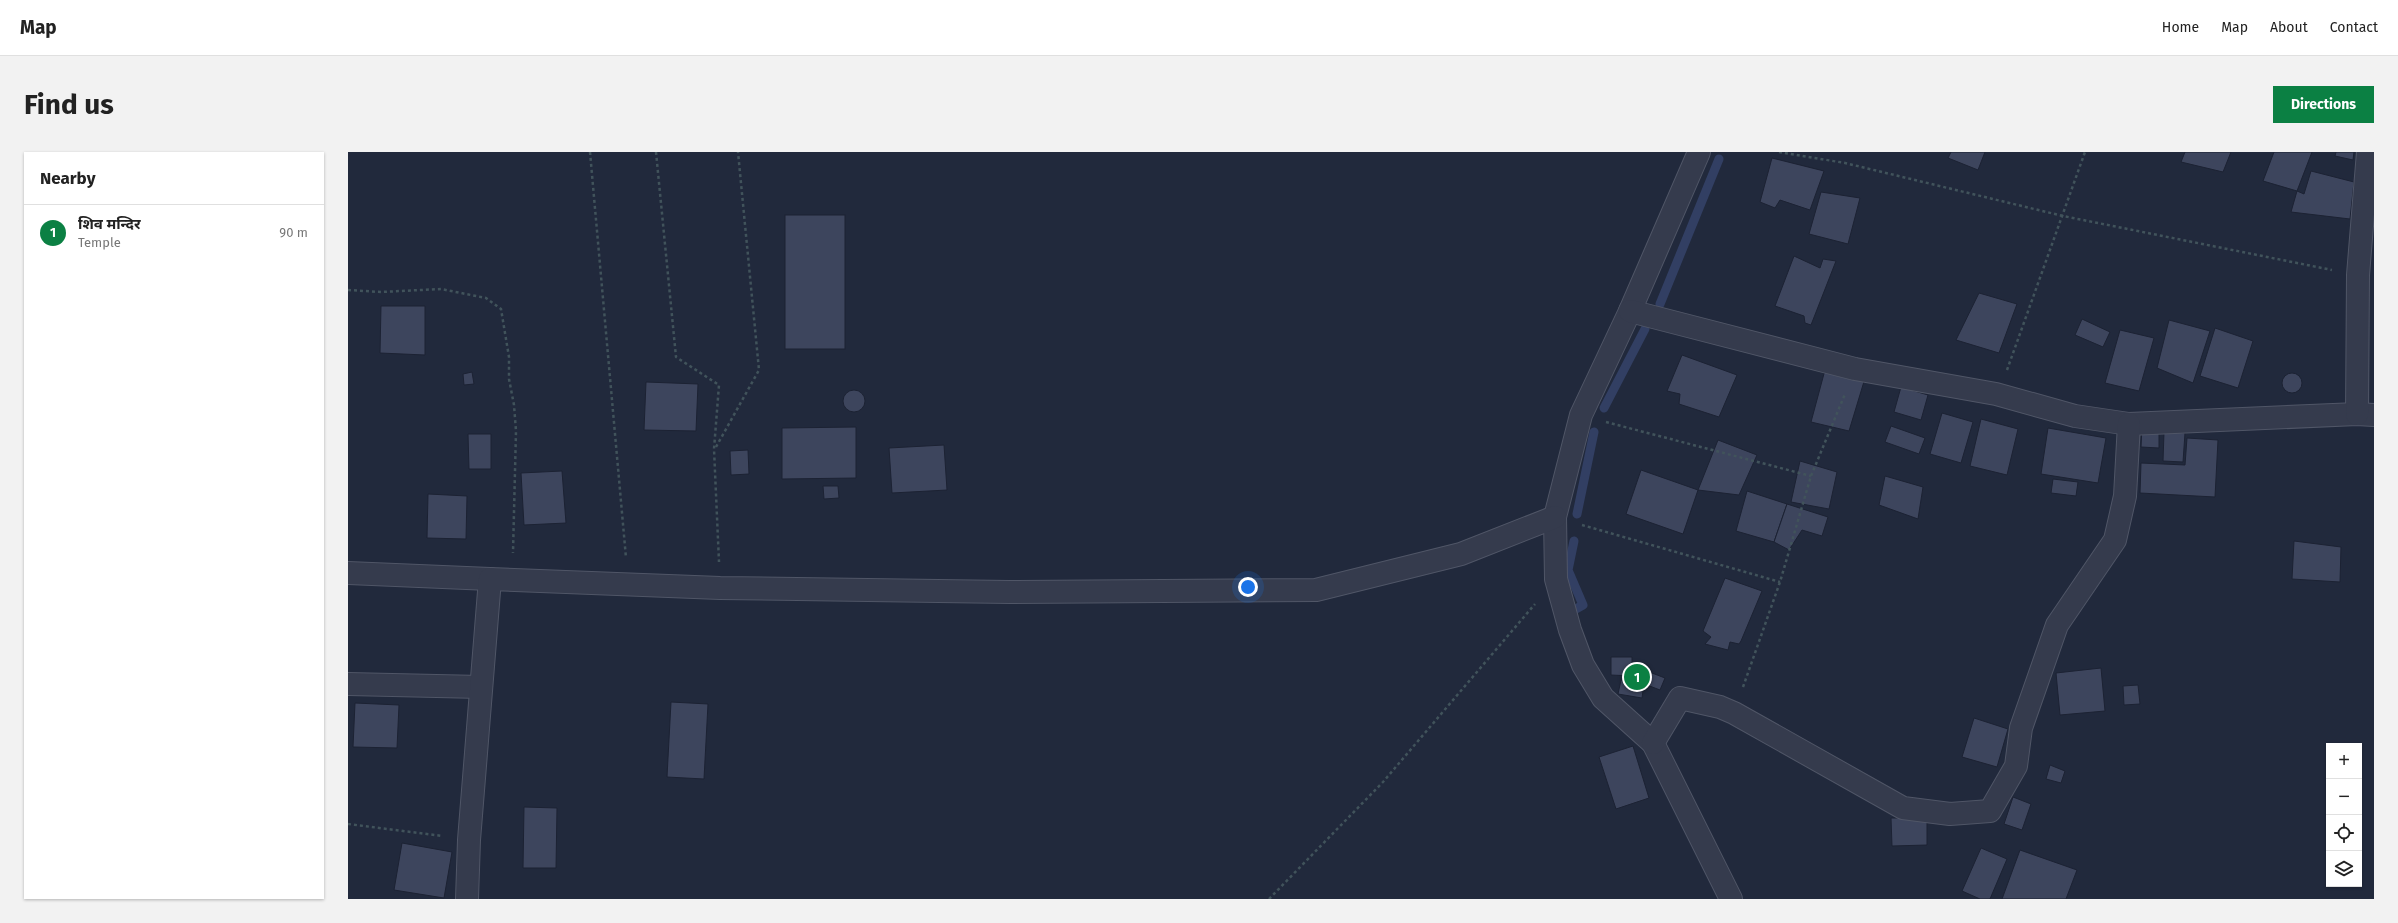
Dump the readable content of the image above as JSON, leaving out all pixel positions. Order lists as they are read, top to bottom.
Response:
{
  "page": {
    "header": "Map",
    "nav": [
      "Home",
      "Map",
      "About",
      "Contact"
    ],
    "buttons": "Directions",
    "title": "Find us",
    "heading": "Nearby",
    "list": [
      {
        "mark": "1",
        "name": "शिव मन्दिर",
        "note": "Temple",
        "value": "90 m"
      }
    ],
    "pins": "1",
    "map_buttons": ["+", "−"]
  }
}
